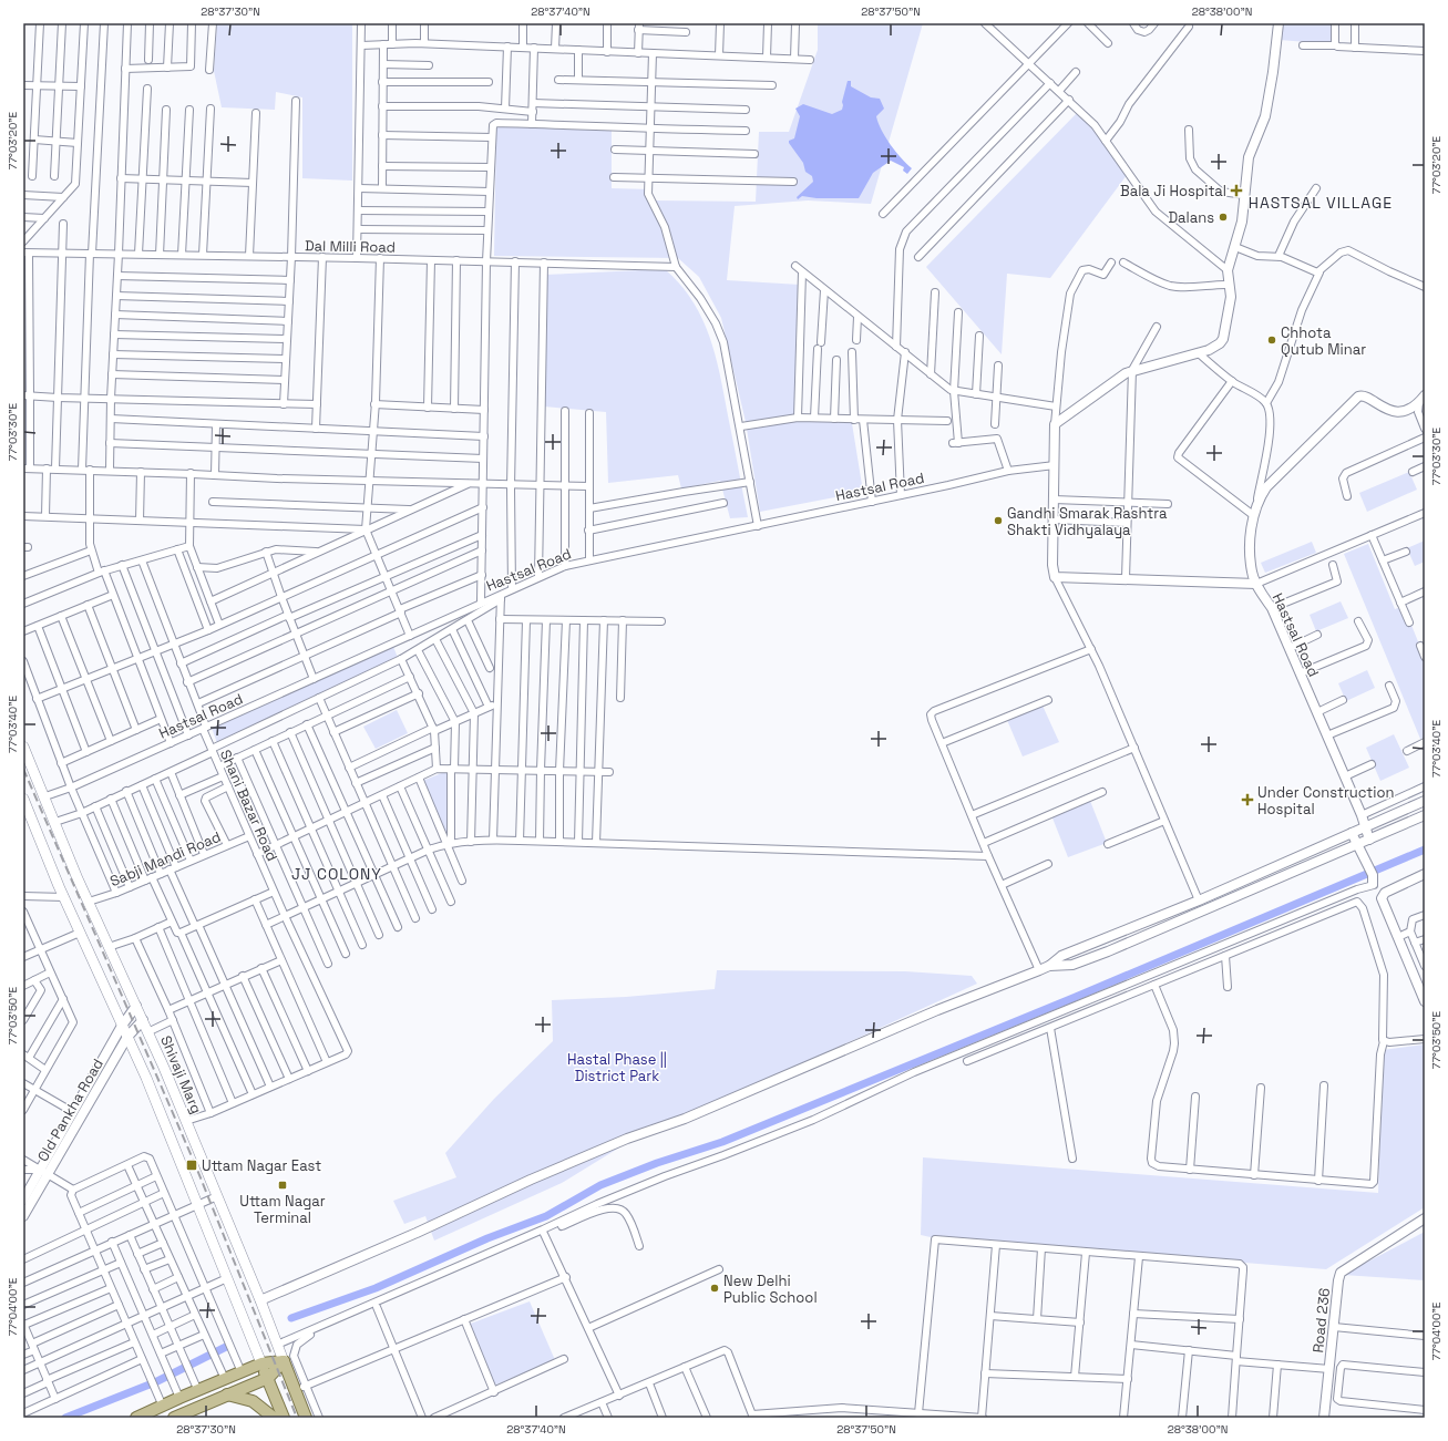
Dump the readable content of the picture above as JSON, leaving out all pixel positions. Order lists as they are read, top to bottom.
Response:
{
  "streets": {
    "main road": ["Shivaji Marg"],
    "street": [
      "Dal Milli Road",
      "Hastsal Road",
      "Shani Bazar Road",
      "Sabji Mandi Road",
      "Old Pankha Road",
      "Road 236"
    ]
  },
  "crossings": [
    ["Hastsal Road", "Shani Bazar Road"],
    ["Hastsal Road", "Shivaji Marg"],
    ["Shani Bazar Road", "Sabji Mandi Road"],
    ["Shani Bazar Road", "Shivaji Marg"],
    ["Sabji Mandi Road", "Shivaji Marg"],
    ["Shivaji Marg", "Old Pankha Road"]
  ],
  "districts": ["HASTSAL VILLAGE", "JJ COLONY"],
  "parks": ["Hastal Phase || District Park"],
  "places": {
    "health": ["Bala Ji Hospital", "Under Construction Hospital"],
    "other": [
      "Dalans",
      "Chhota Qutub Minar",
      "Gandhi Smarak Rashtra Shakti Vidhyalaya",
      "New Delhi Public School"
    ],
    "transit": ["Uttam Nagar East", "Uttam Nagar Terminal"]
  },
  "coordinates": [
    "28°37'30\"N",
    "28°37'40\"N",
    "28°37'50\"N",
    "28°38'00\"N",
    "77°03'20\"E",
    "77°03'30\"E",
    "77°03'40\"E",
    "77°03'50\"E",
    "77°04'00\"E"
  ]
}
